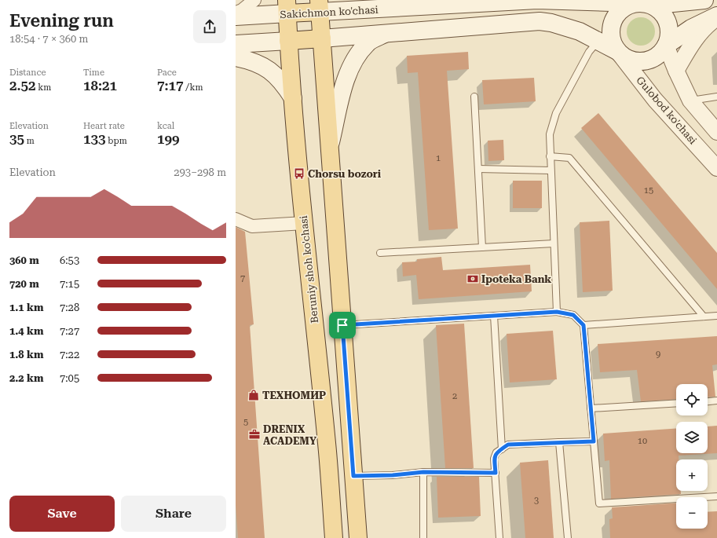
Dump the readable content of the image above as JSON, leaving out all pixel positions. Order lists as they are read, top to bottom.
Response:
{
  "streets": {
    "main road": ["Sakichmon ko'chasi", "Beruniy shoh ko'chasi"],
    "street": ["Gulobod ko'chasi"]
  },
  "crossings": [
    ["Sakichmon ko'chasi", "Gulobod ko'chasi"],
    ["Sakichmon ko'chasi", "Beruniy shoh ko'chasi"]
  ],
  "places": {
    "bus stop": ["Chorsu bozori"],
    "bank": ["Ipoteka Bank"],
    "shop": ["ТЕХНОМИР"],
    "office": ["DRENIX ACADEMY"]
  },
  "house_numbers": [
    "1",
    "15",
    "7",
    "9",
    "2",
    "5",
    "10",
    "3"
  ],
  "page": {
    "heading": ["Evening run", "18:54 · 7 × 360 m"],
    "stats": [
      ["Distance", "2.52 km"],
      ["Time", "18:21"],
      ["Pace", "7:17 /km"],
      ["Elevation", "35 m"],
      ["Heart rate", "133 bpm"],
      ["kcal", "199"]
    ],
    "chart": ["Elevation", "293–298 m"],
    "list": [
      {
        "name": "360 m",
        "note": "6:53"
      },
      {
        "name": "720 m",
        "note": "7:15"
      },
      {
        "name": "1.1 km",
        "note": "7:28"
      },
      {
        "name": "1.4 km",
        "note": "7:27"
      },
      {
        "name": "1.8 km",
        "note": "7:22"
      },
      {
        "name": "2.2 km",
        "note": "7:05"
      }
    ],
    "map_buttons": ["+", "−"],
    "buttons": ["Save", "Share"]
  }
}
